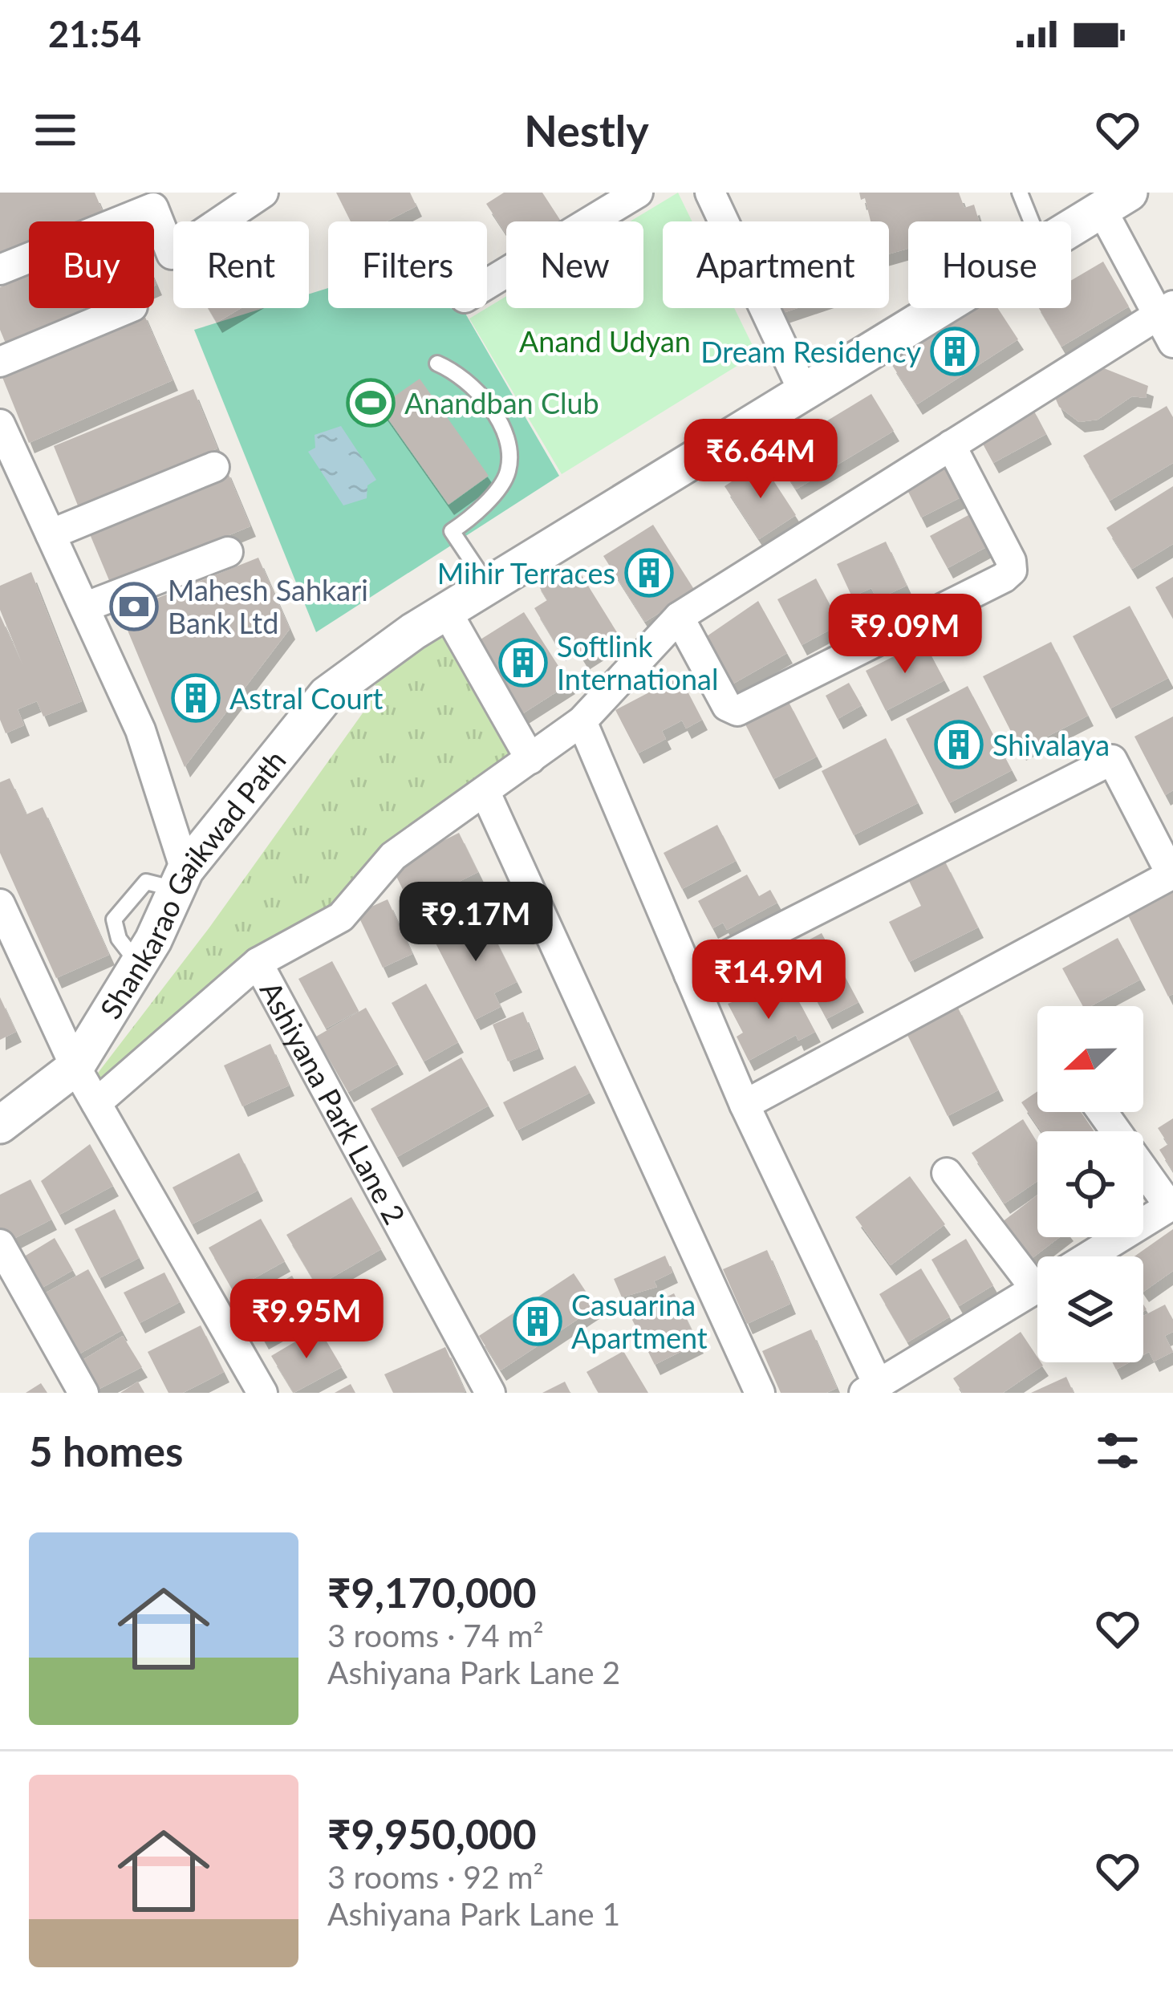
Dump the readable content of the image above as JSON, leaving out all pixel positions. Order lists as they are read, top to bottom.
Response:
{
  "streets": {
    "street": ["Shankarao Gaikwad Path", "Ashiyana Park Lane 2"]
  },
  "parks": ["Anand Udyan"],
  "places": {
    "building": [
      "Dream Residency",
      "Mihir Terraces",
      "Softlink International",
      "Astral Court",
      "Shivalaya",
      "Casuarina Apartment"
    ],
    "sports": ["Anandban Club"],
    "bank": ["Mahesh Sahkari Bank Ltd"]
  },
  "north": "left",
  "page": {
    "status": "21:54",
    "header": "Nestly",
    "chip": [
      "Buy",
      "Rent",
      "Filters",
      "New",
      "Apartment",
      "House"
    ],
    "price": [
      "₹6.64M",
      "₹9.09M",
      "₹9.17M",
      "₹14.9M",
      "₹9.95M"
    ],
    "heading": "5 homes",
    "list": [
      {
        "name": "₹9,170,000",
        "note": "3 rooms · 74 m² · Ashiyana Park Lane 2"
      },
      {
        "name": "₹9,950,000",
        "note": "3 rooms · 92 m² · Ashiyana Park Lane 1"
      }
    ]
  }
}
